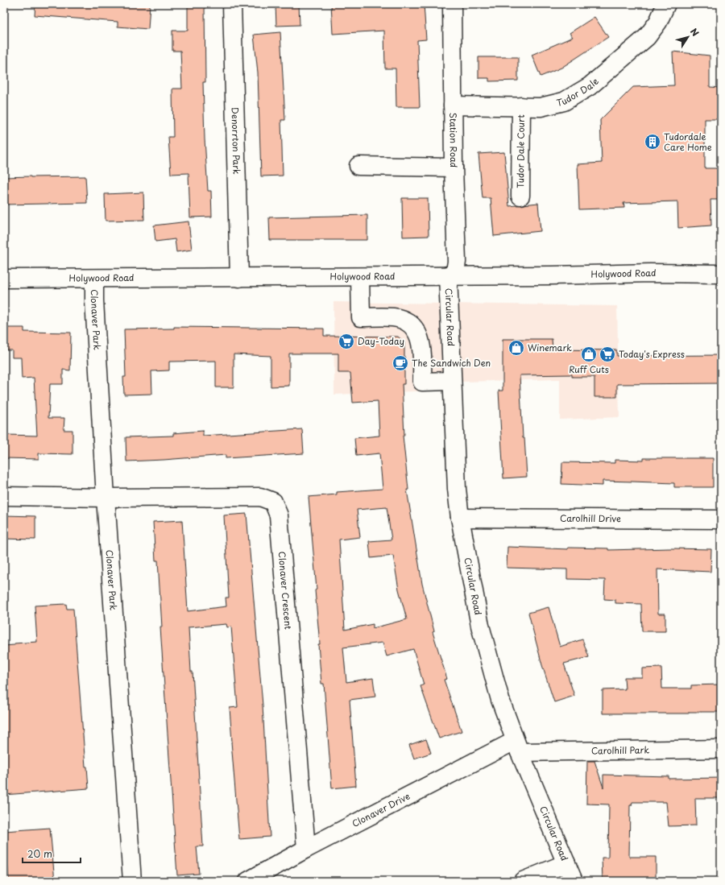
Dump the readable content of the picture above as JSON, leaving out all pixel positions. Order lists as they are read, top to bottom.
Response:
{
  "streets": {
    "street": [
      "Tudor Dale",
      "Station Road",
      "Denorrton Park",
      "Tudor Dale Court",
      "Holywood Road",
      "Circular Road",
      "Clonaver Park",
      "Carolhill Drive",
      "Clonaver Crescent",
      "Carolhill Park",
      "Clonaver Drive"
    ]
  },
  "crossings": [
    ["Tudor Dale", "Station Road"],
    ["Tudor Dale", "Tudor Dale Court"],
    ["Station Road", "Holywood Road"],
    ["Station Road", "Circular Road"],
    ["Denorrton Park", "Holywood Road"],
    ["Holywood Road", "Circular Road"],
    ["Holywood Road", "Clonaver Park"],
    ["Circular Road", "Carolhill Drive"],
    ["Circular Road", "Carolhill Park"],
    ["Circular Road", "Clonaver Drive"],
    ["Clonaver Park", "Clonaver Crescent"],
    ["Clonaver Crescent", "Clonaver Drive"],
    ["Carolhill Park", "Clonaver Drive"]
  ],
  "places": {
    "building": ["Tudordale Care Home"],
    "supermarket": ["Day-Today", "Today's Express"],
    "shop": ["Winemark", "Ruff Cuts"],
    "cafe": ["The Sandwich Den"]
  },
  "scale_bar": "20 m",
  "north": "top right"
}
